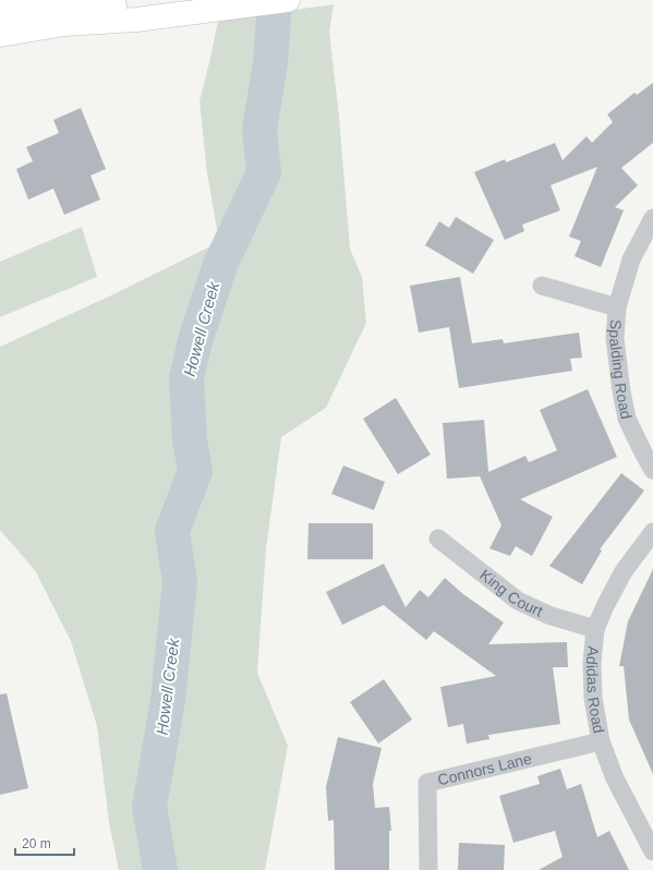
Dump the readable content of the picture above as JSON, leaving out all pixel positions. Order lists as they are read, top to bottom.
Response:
{
  "streets": {
    "street": [
      "Spalding Road",
      "King Court",
      "Adidas Road",
      "Connors Lane"
    ]
  },
  "crossings": [
    ["King Court", "Adidas Road"],
    ["Adidas Road", "Connors Lane"]
  ],
  "water": ["Howell Creek"],
  "scale_bar": "20 m"
}
